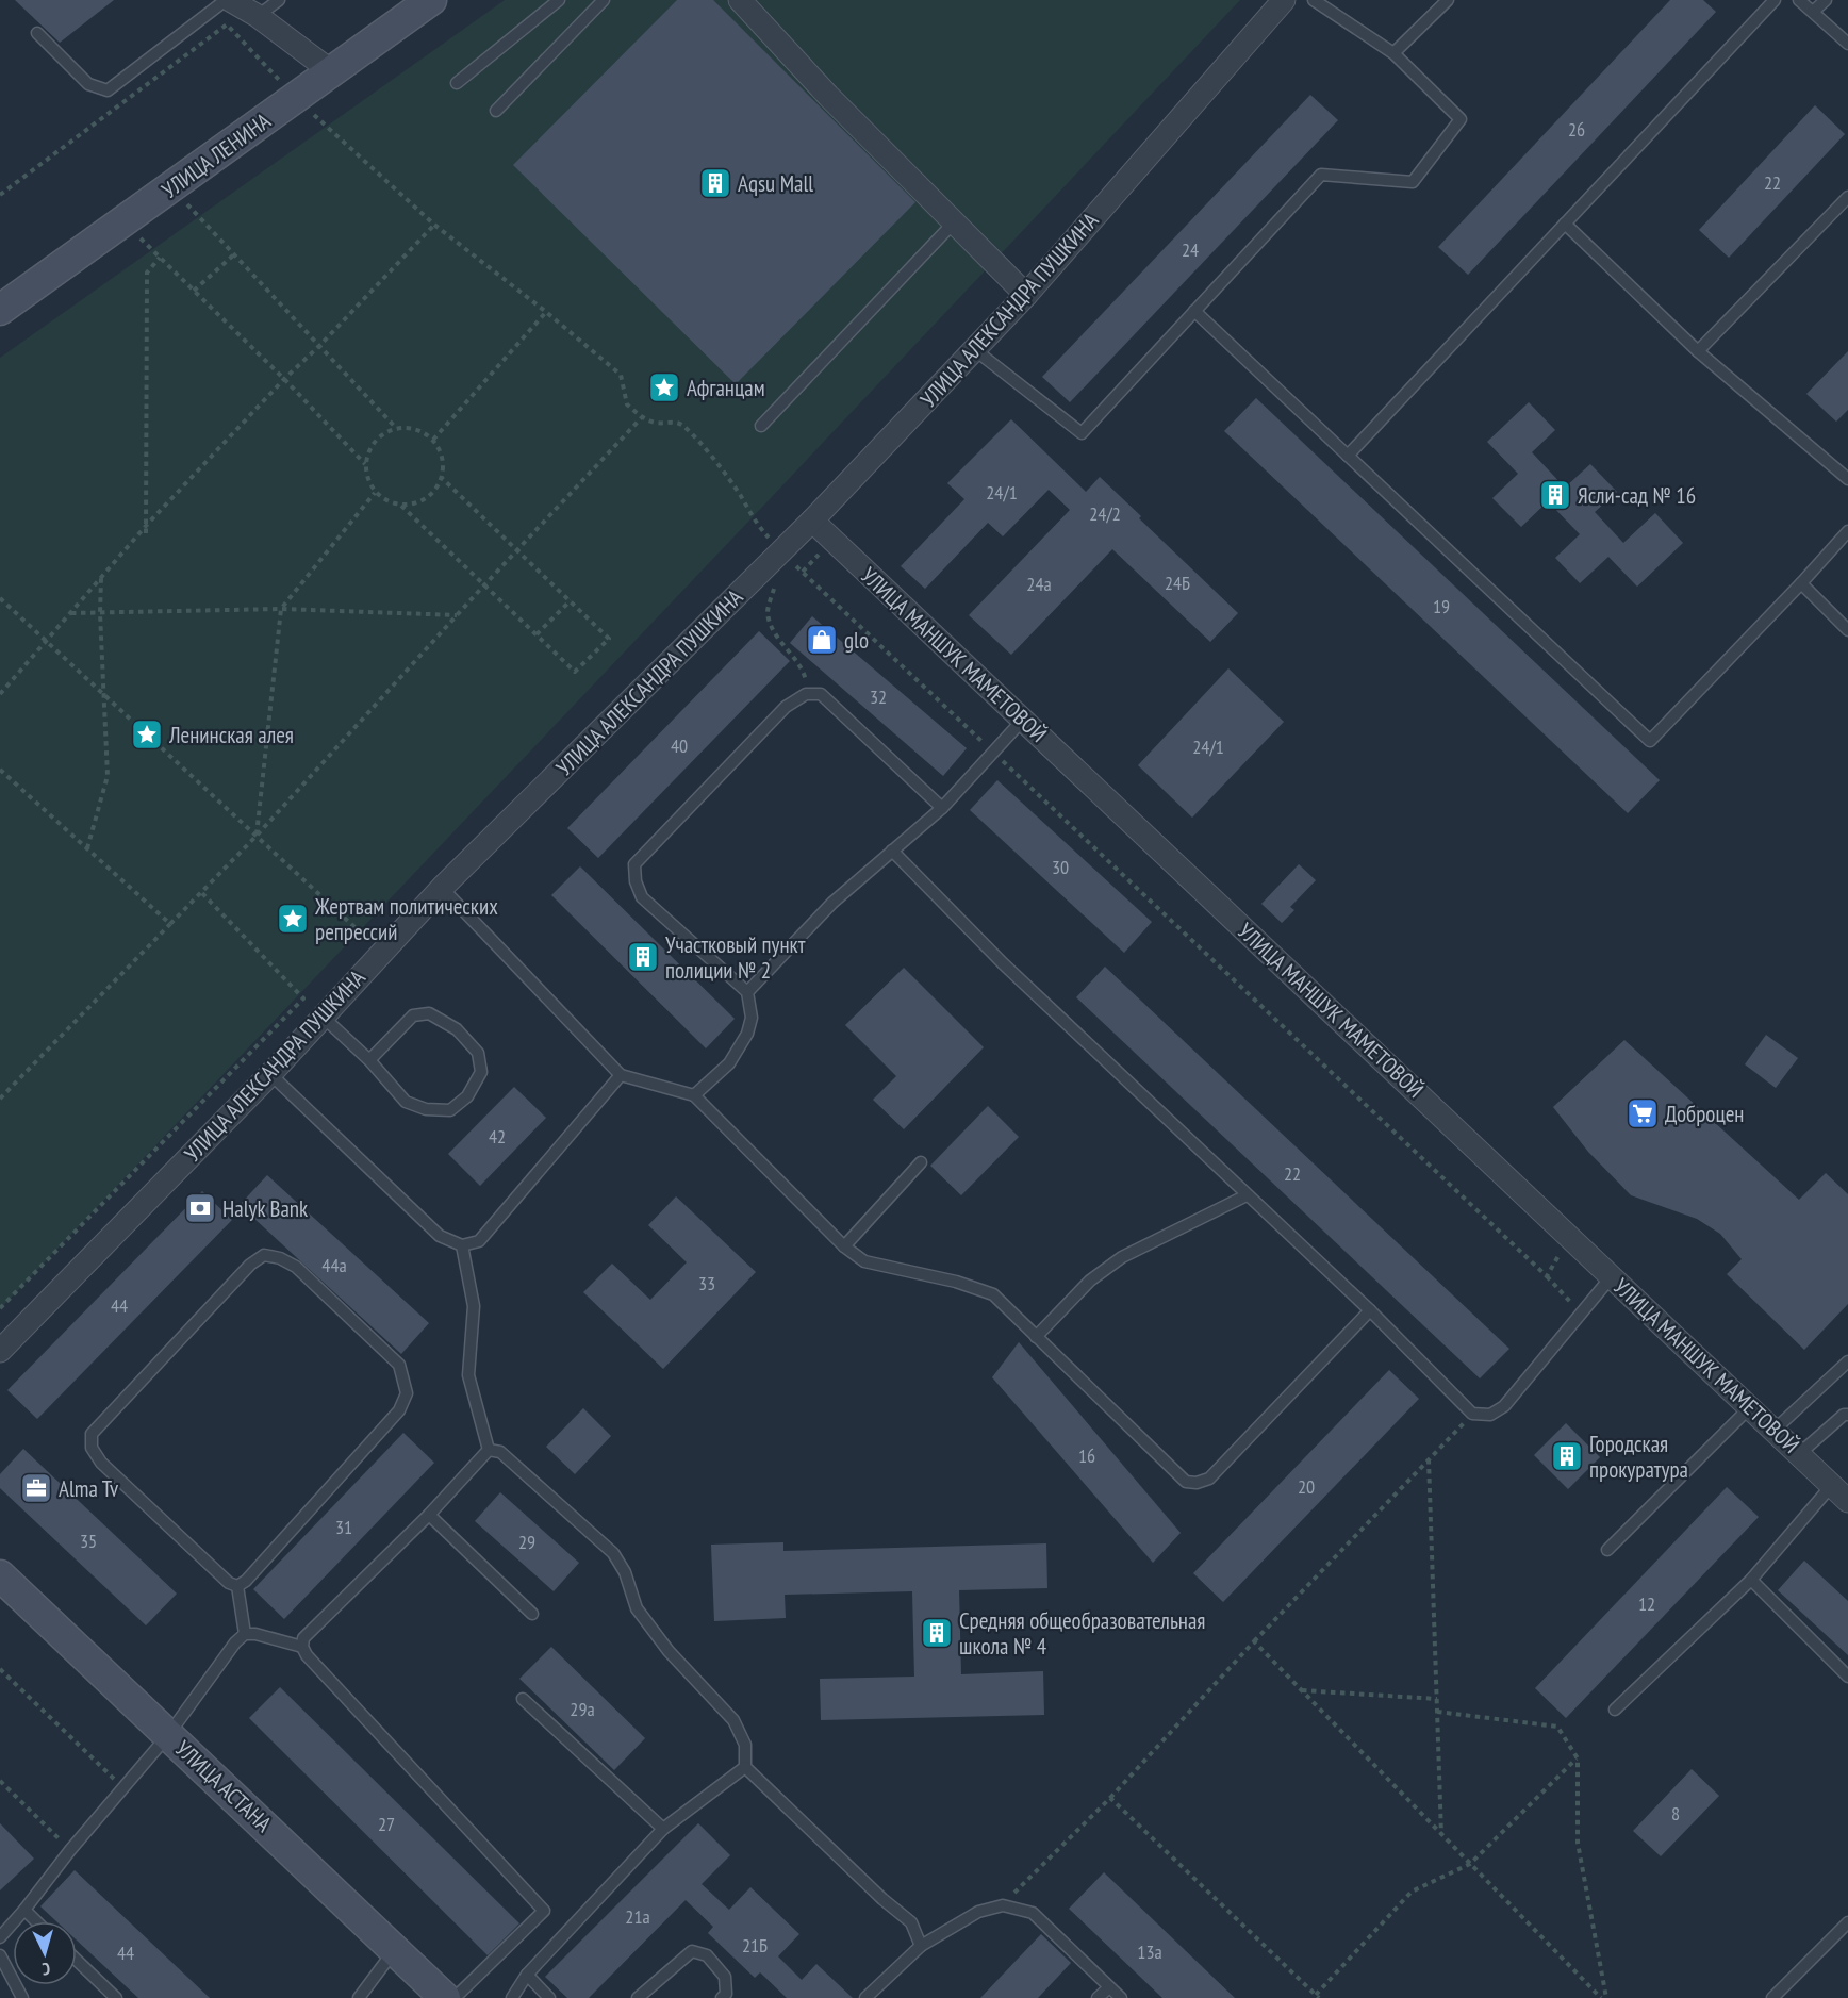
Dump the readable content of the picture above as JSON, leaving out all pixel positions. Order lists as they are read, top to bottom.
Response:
{
  "streets": {
    "street": [
      "УЛИЦА ЛЕНИНА",
      "УЛИЦА АЛЕКСАНДРА ПУШКИНА",
      "УЛИЦА МАНШУК МАМЕТОВОЙ",
      "УЛИЦА АСТАНА"
    ]
  },
  "crossings": [
    ["УЛИЦА АЛЕКСАНДРА ПУШКИНА", "УЛИЦА МАНШУК МАМЕТОВОЙ"]
  ],
  "places": {
    "building": [
      "Аqsu Mall",
      "Ясли-сад № 16",
      "Участковый пункт полиции № 2",
      "Городская прокуратура",
      "Средняя общеобразовательная школа № 4"
    ],
    "place": ["Афганцам", "Ленинская алея", "Жертвам политических репрессий"],
    "shop": ["glo"],
    "supermarket": ["Доброцен"],
    "bank": ["Halyk Bank"],
    "office": ["Alma Tv"]
  },
  "house_numbers": [
    "26",
    "22",
    "24",
    "24/1",
    "24/2",
    "24Б",
    "24а",
    "19",
    "32",
    "40",
    "24/1",
    "30",
    "42",
    "22",
    "44а",
    "33",
    "44",
    "16",
    "20",
    "31",
    "35",
    "29",
    "12",
    "29а",
    "8",
    "27",
    "21а",
    "21Б",
    "13а",
    "44"
  ],
  "north": "bottom"
}
